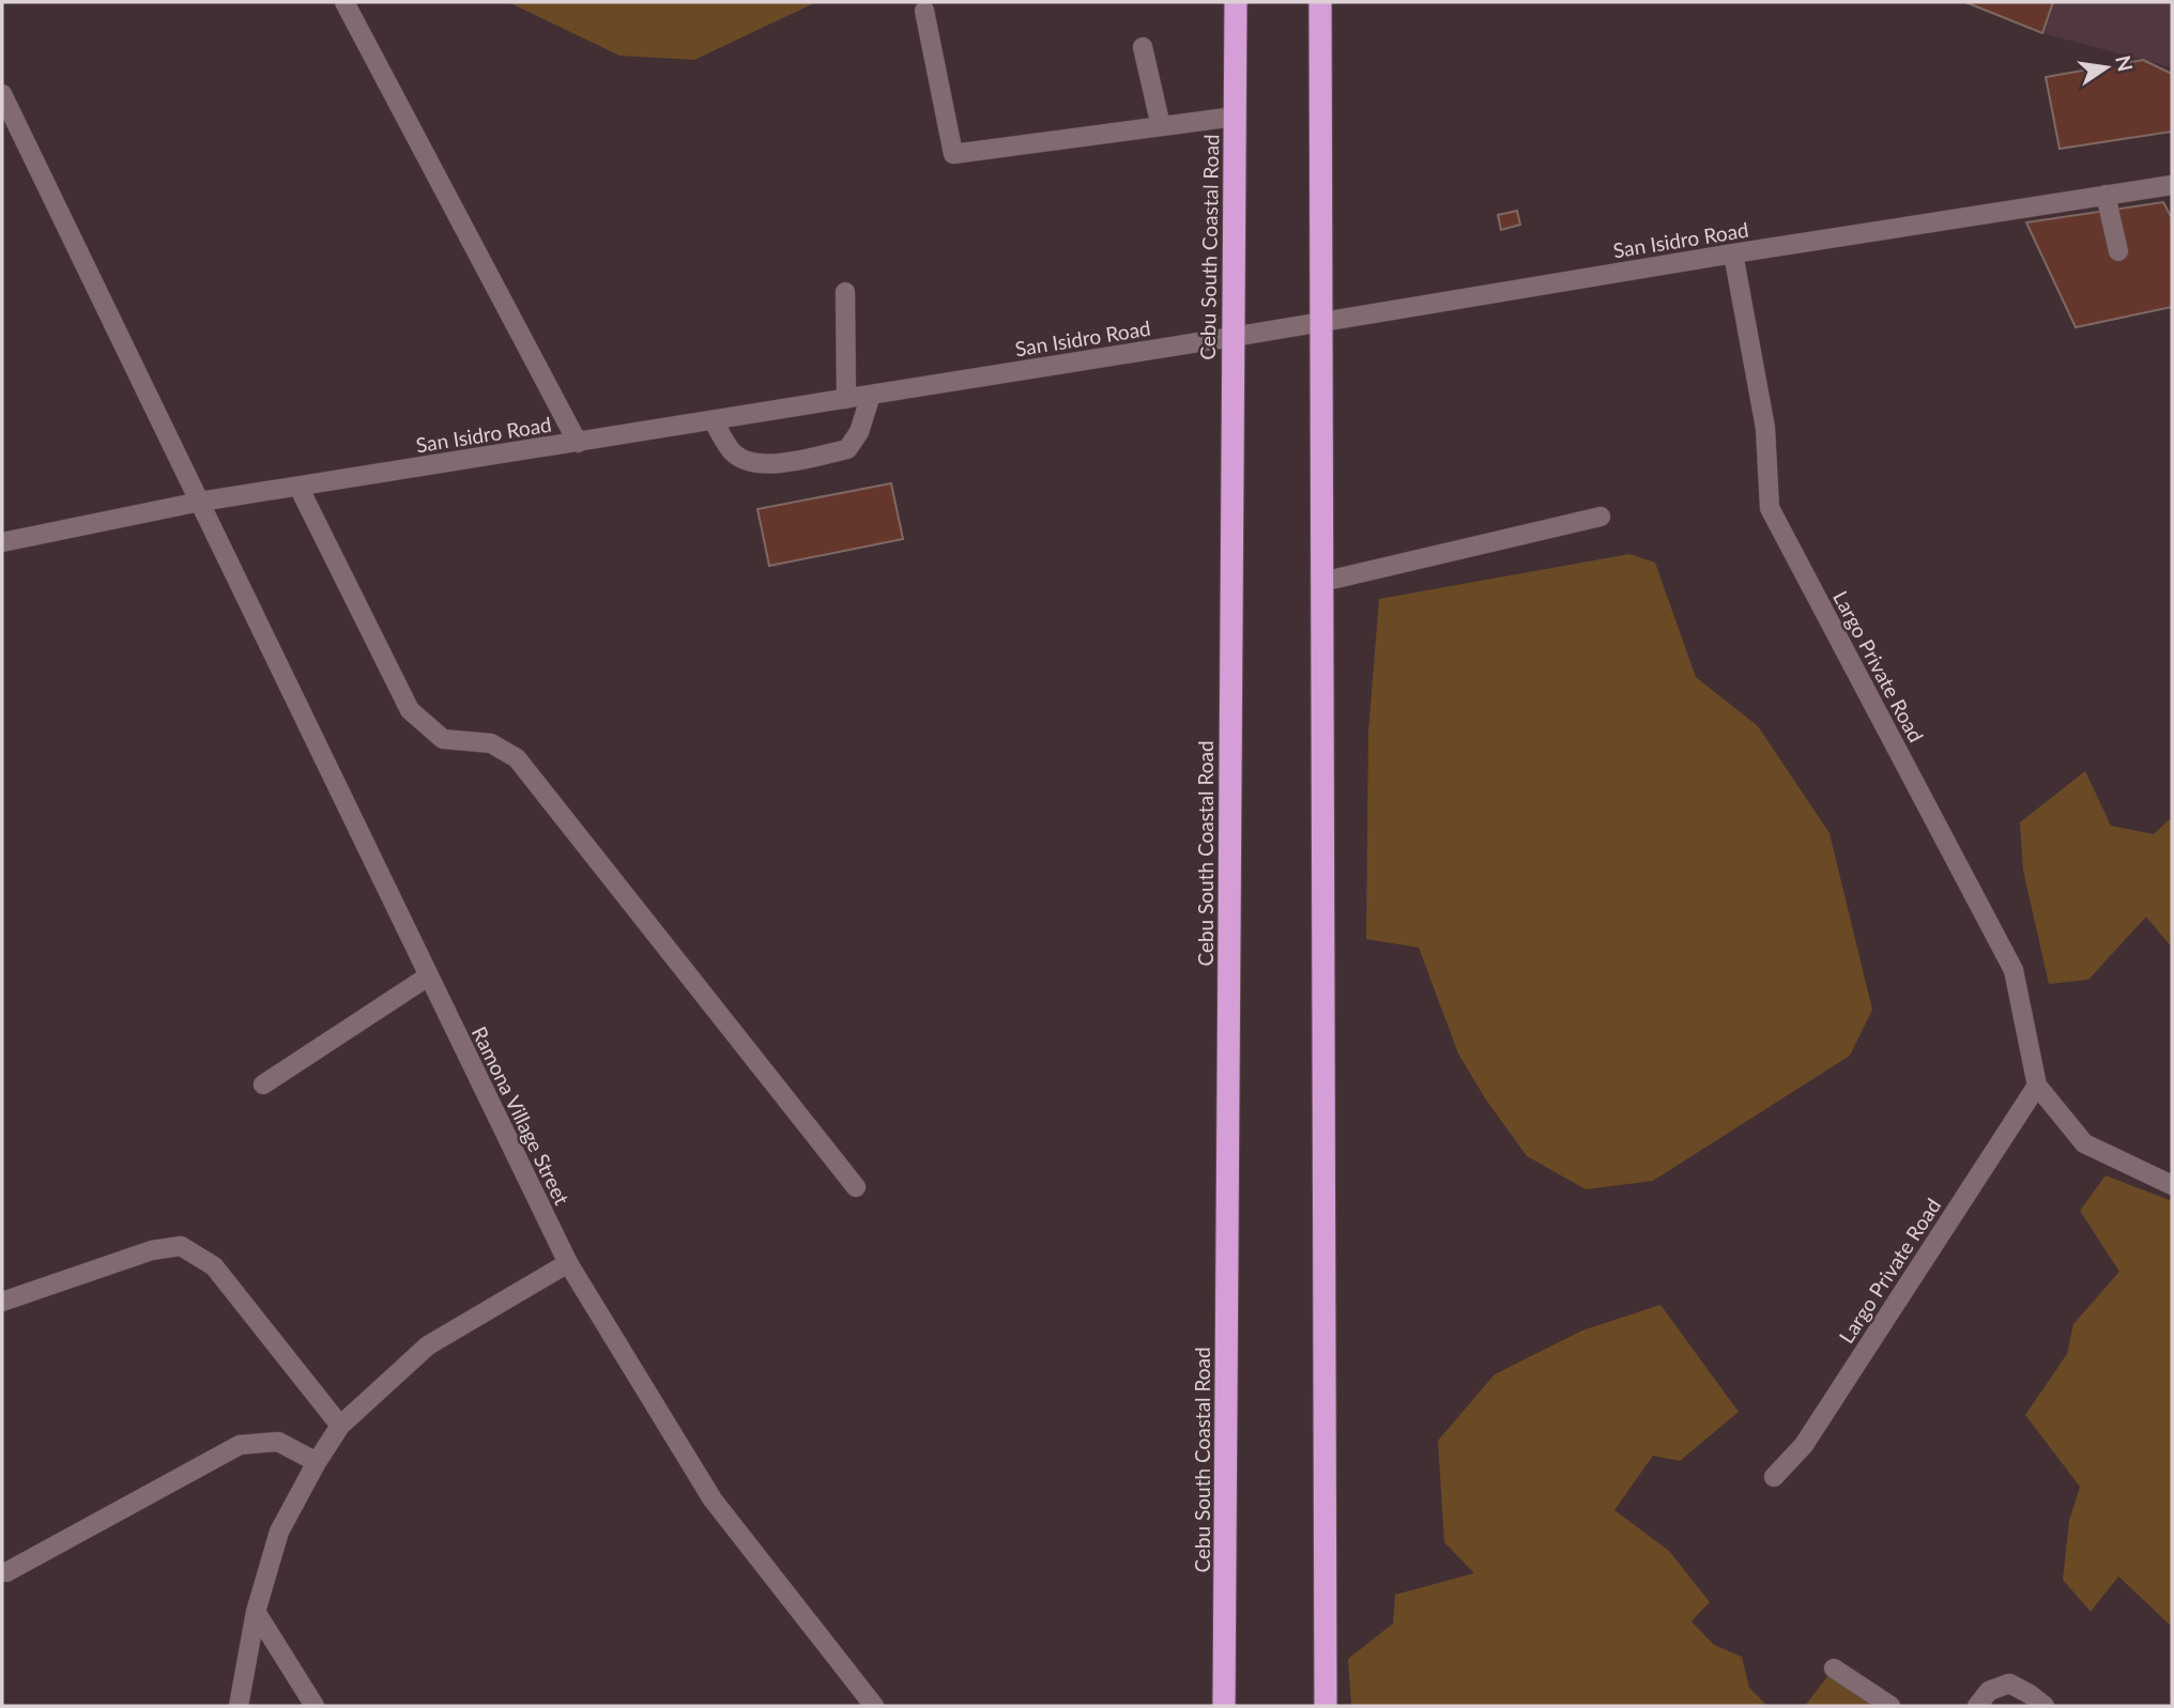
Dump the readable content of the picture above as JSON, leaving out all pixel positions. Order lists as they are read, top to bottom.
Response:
{
  "streets": {
    "highway": ["Cebu South Coastal Road"],
    "street": ["San Isidro Road", "Largo Private Road", "Ramona Village Street"]
  },
  "crossings": [
    ["San Isidro Road", "Cebu South Coastal Road"],
    ["San Isidro Road", "Largo Private Road"],
    ["San Isidro Road", "Ramona Village Street"]
  ],
  "north": "right"
}
